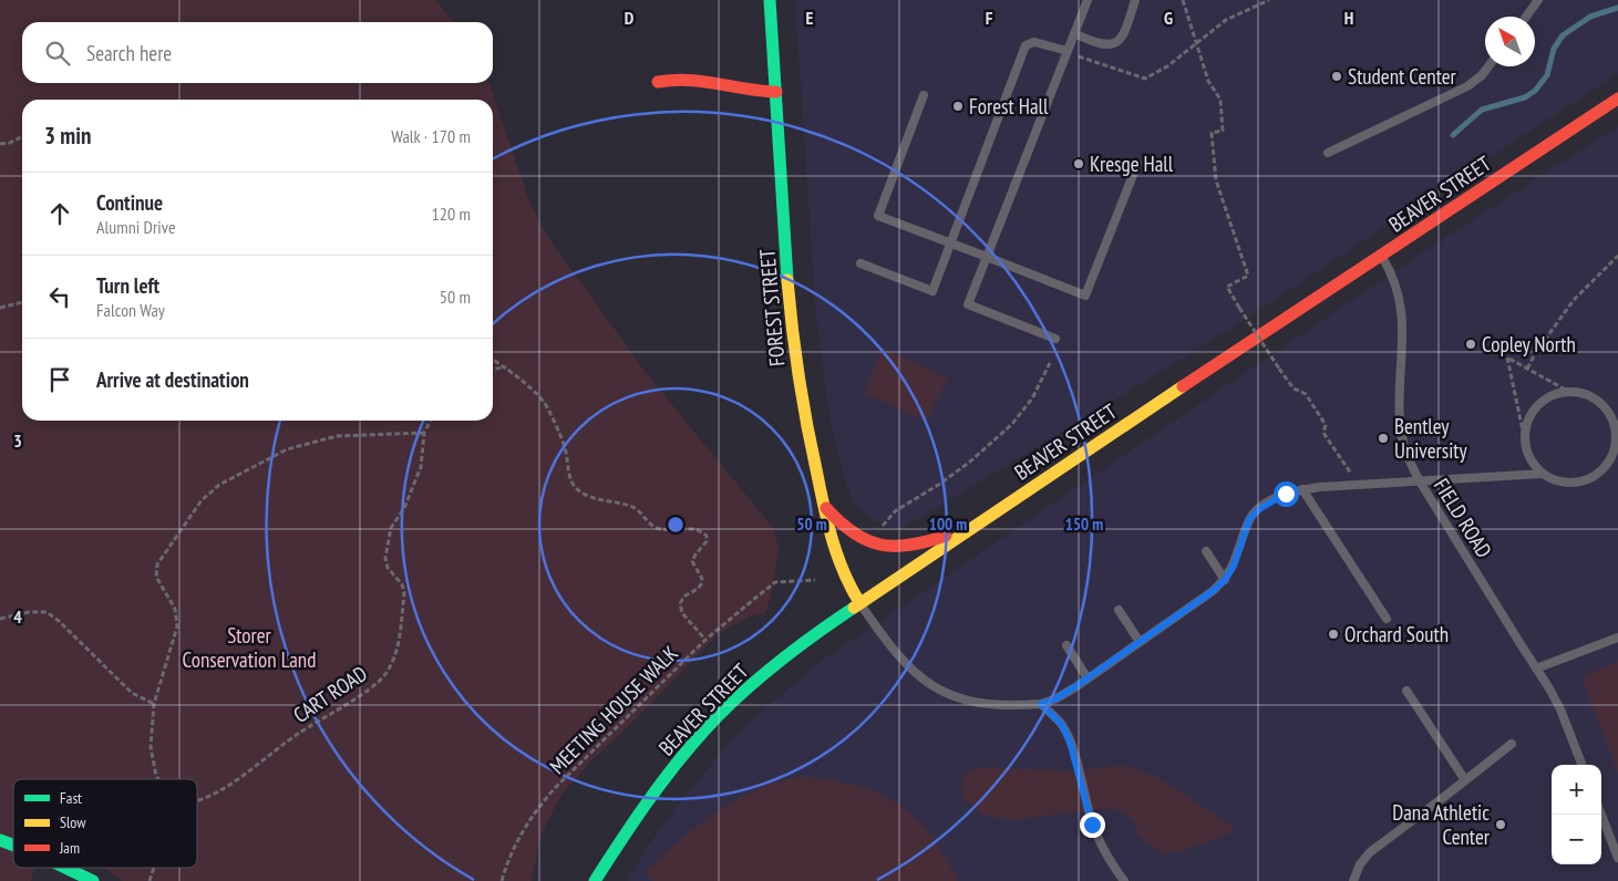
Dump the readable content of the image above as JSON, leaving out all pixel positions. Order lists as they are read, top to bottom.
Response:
{
  "streets": {
    "main road": ["BEAVER STREET", "FOREST STREET"],
    "lane": ["FIELD ROAD"],
    "path": ["CART ROAD", "MEETING HOUSE WALK"]
  },
  "crossings": [
    ["BEAVER STREET", "FOREST STREET"],
    ["BEAVER STREET", "FIELD ROAD"]
  ],
  "parks": ["Storer Conservation Land"],
  "places": [
    "Student Center",
    "Forest Hall",
    "Kresge Hall",
    "Copley North",
    "Bentley University",
    "Orchard South",
    "Dana Athletic Center"
  ],
  "legend": ["Fast", "Slow", "Jam"],
  "north": "top left",
  "page": {
    "search": "Search here",
    "heading": ["3 min", "Walk · 170 m"],
    "list": [
      ["Continue", "Alumni Drive", "120 m"],
      ["Turn left", "Falcon Way", "50 m"],
      "Arrive at destination"
    ],
    "map_buttons": ["+", "−"]
  },
  "grid": {
    "columns": [
      "D",
      "E",
      "F",
      "G",
      "H"
    ],
    "rows": ["3", "4"]
  },
  "rings": ["50 m", "100 m", "150 m"]
}
